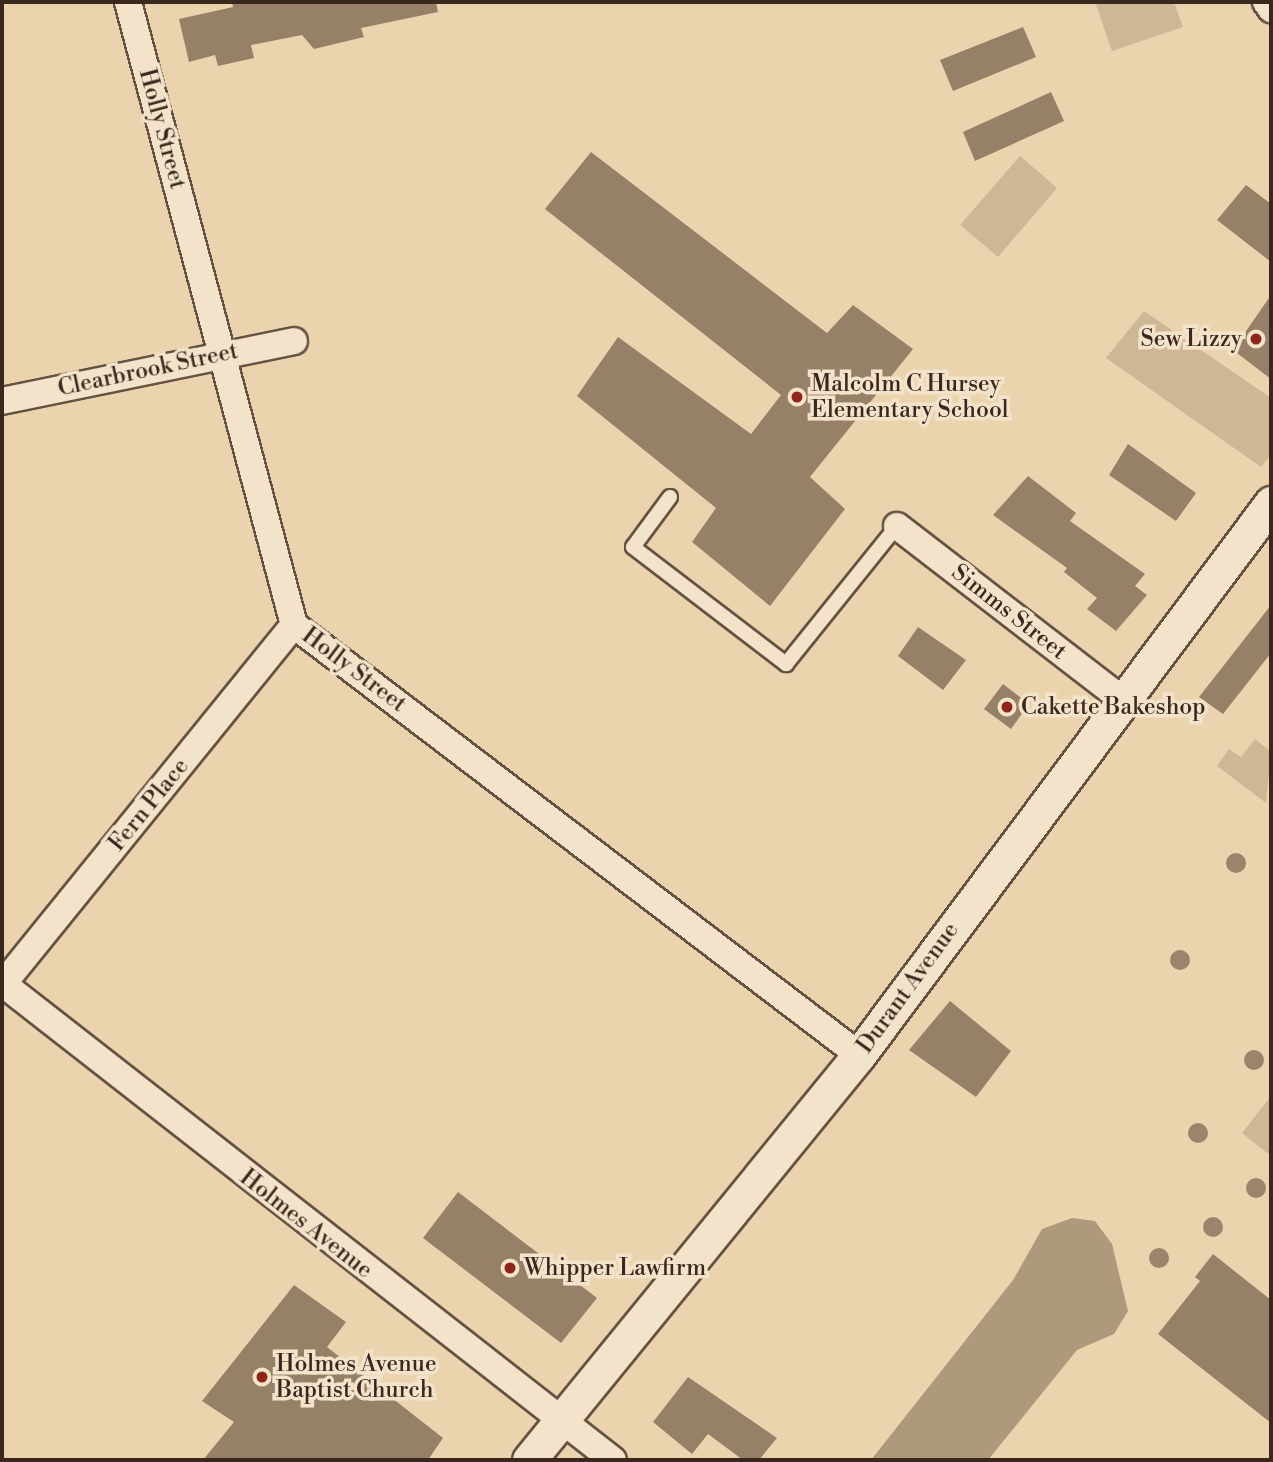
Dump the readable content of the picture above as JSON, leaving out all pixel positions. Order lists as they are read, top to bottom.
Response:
{
  "streets": {
    "street": [
      "Holly Street",
      "Clearbrook Street",
      "Simms Street",
      "Fern Place",
      "Durant Avenue",
      "Holmes Avenue"
    ]
  },
  "crossings": [
    ["Holly Street", "Clearbrook Street"],
    ["Holly Street", "Fern Place"],
    ["Holly Street", "Durant Avenue"],
    ["Simms Street", "Durant Avenue"],
    ["Fern Place", "Holmes Avenue"],
    ["Durant Avenue", "Holmes Avenue"]
  ],
  "places": [
    "Sew Lizzy",
    "Malcolm C Hursey Elementary School",
    "Cakette Bakeshop",
    "Whipper Lawfirm",
    "Holmes Avenue Baptist Church"
  ]
}
